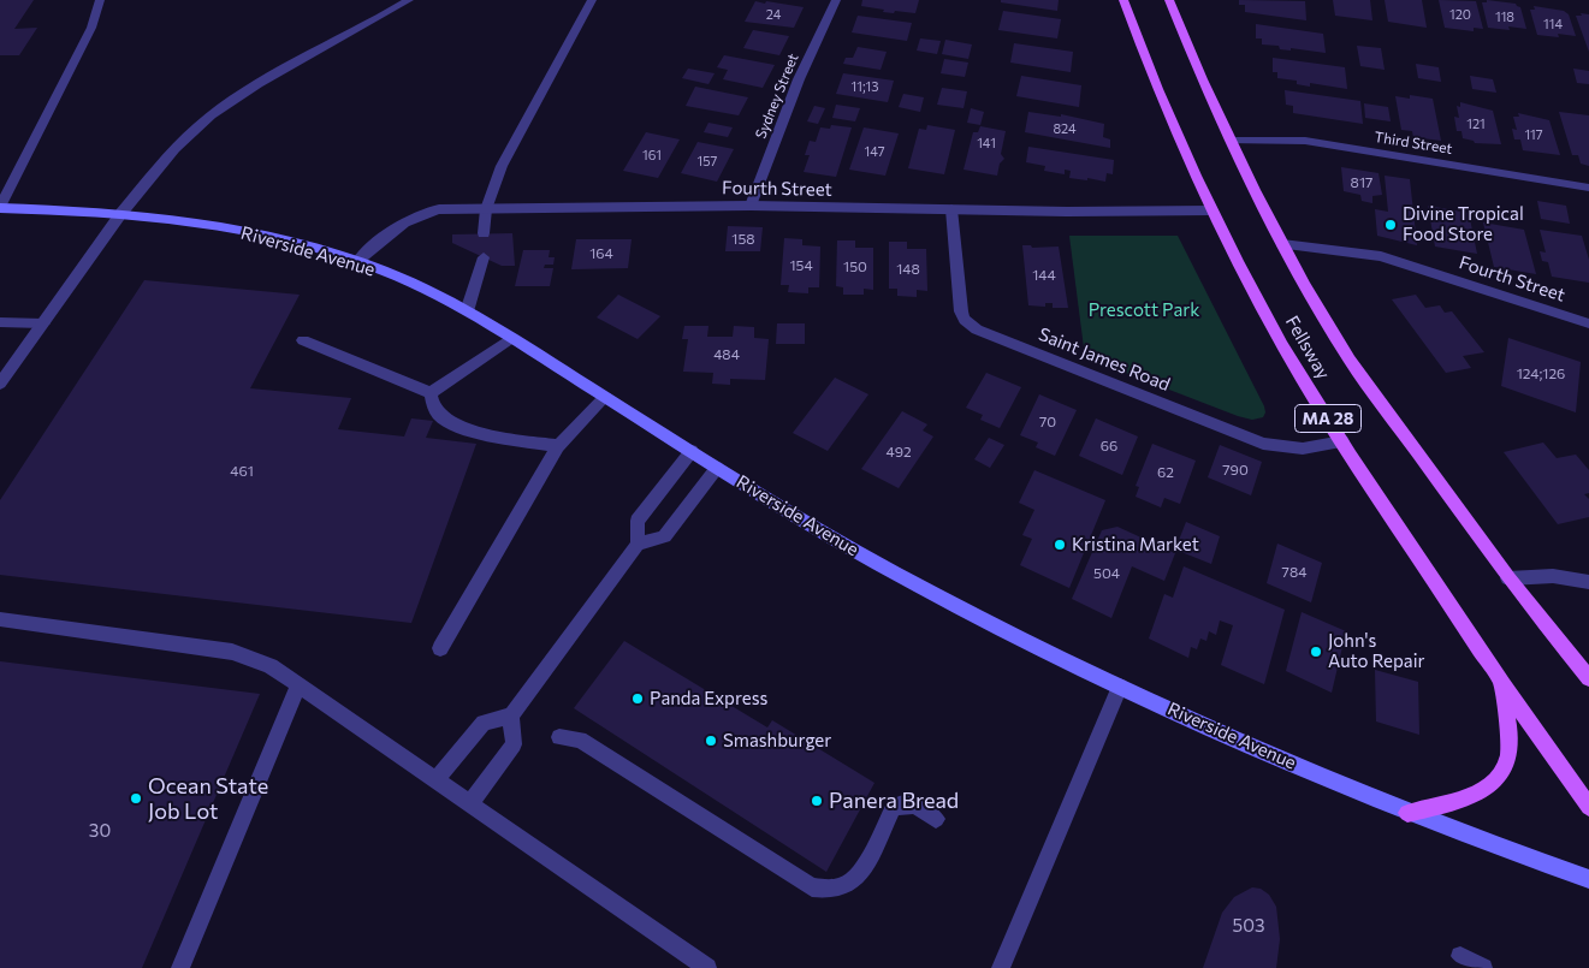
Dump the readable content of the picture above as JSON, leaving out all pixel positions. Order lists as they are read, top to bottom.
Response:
{
  "streets": {
    "main road": ["Riverside Avenue", "Fellsway", "MA 28"],
    "street": [
      "Sydney Street",
      "Third Street",
      "Fourth Street",
      "Saint James Road"
    ]
  },
  "crossings": [
    ["Sydney Street", "Fourth Street"],
    ["Third Street", "Fellsway"],
    ["Fourth Street", "Riverside Avenue"],
    ["Fourth Street", "Fellsway"],
    ["Fourth Street", "Saint James Road"],
    ["Fellsway", "Saint James Road"]
  ],
  "parks": ["Prescott Park"],
  "places": [
    "Divine Tropical Food Store",
    "Kristina Market",
    "John's Auto Repair",
    "Panda Express",
    "Smashburger",
    "Ocean State Job Lot",
    "Panera Bread"
  ],
  "house_numbers": [
    "24",
    "120",
    "118",
    "114",
    "11;13",
    "121",
    "824",
    "117",
    "141",
    "147",
    "161",
    "157",
    "817",
    "158",
    "164",
    "154",
    "150",
    "148",
    "144",
    "484",
    "124;126",
    "70",
    "66",
    "492",
    "790",
    "461",
    "62",
    "784",
    "504",
    "30",
    "503"
  ]
}
